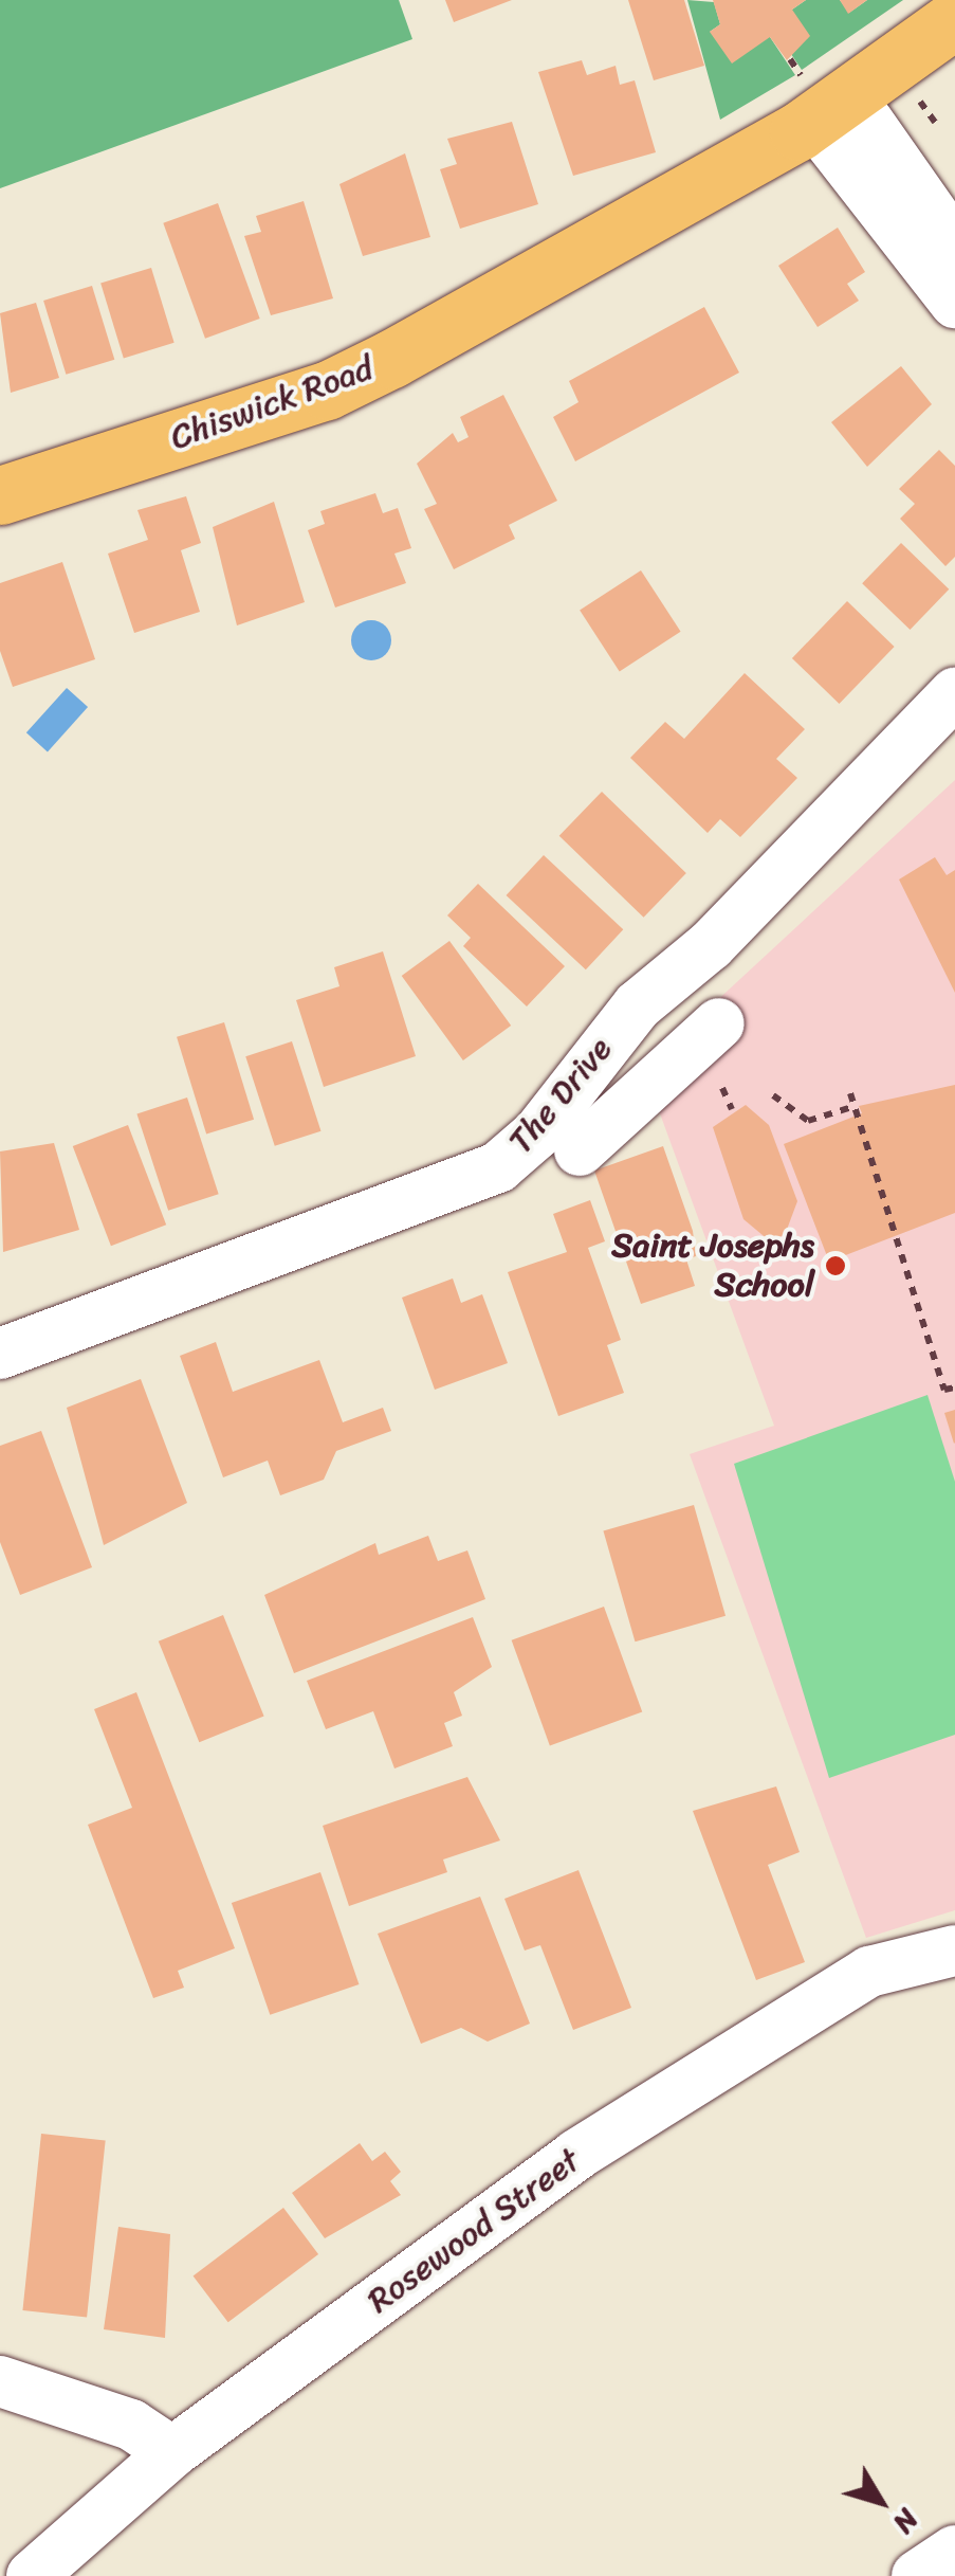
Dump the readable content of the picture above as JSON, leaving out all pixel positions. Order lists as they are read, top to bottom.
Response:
{
  "streets": {
    "main road": ["Chiswick Road"],
    "street": ["The Drive", "Rosewood Street"]
  },
  "places": ["Saint Josephs School"],
  "north": "bottom right"
}
